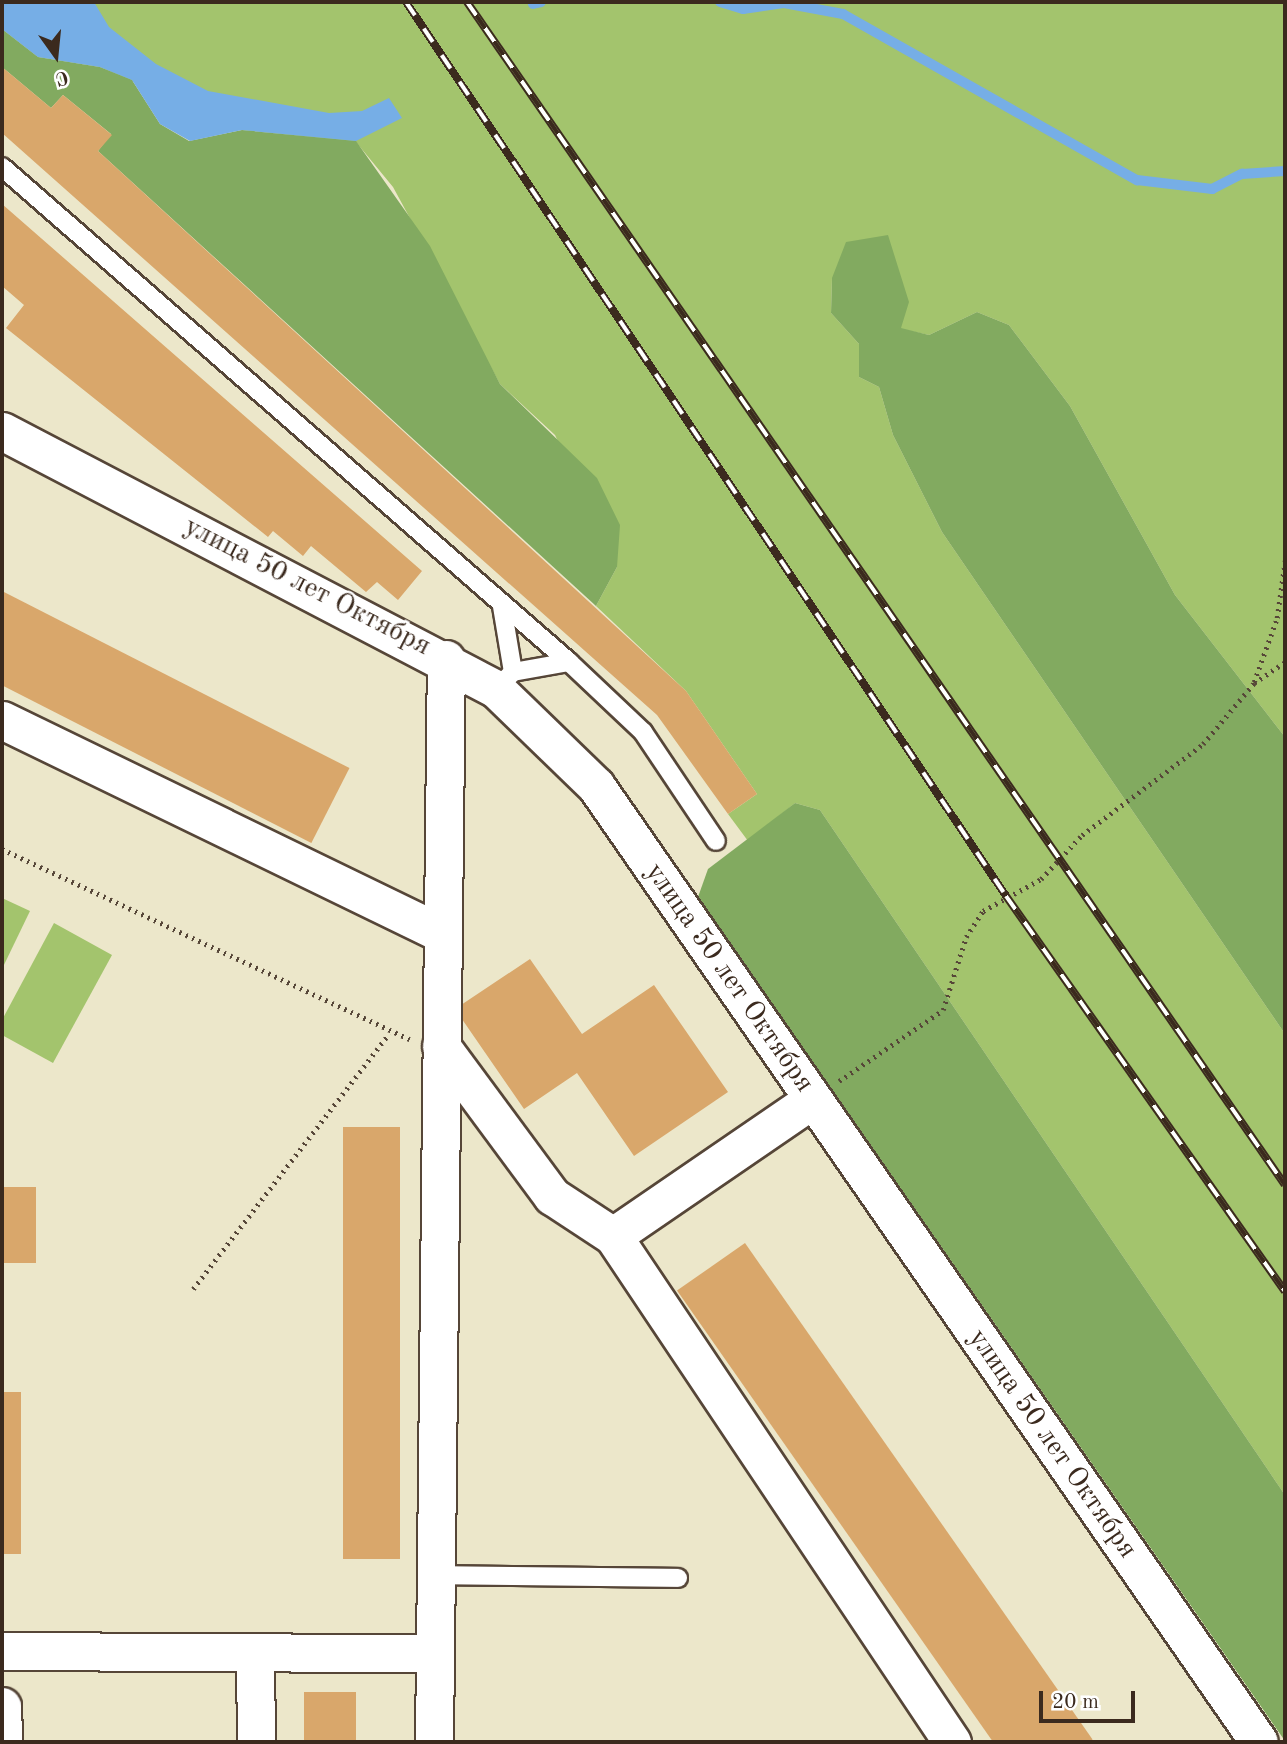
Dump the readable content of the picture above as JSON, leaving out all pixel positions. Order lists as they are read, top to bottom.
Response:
{
  "streets": {
    "street": ["улица 50 лет Октября"]
  },
  "scale_bar": "20 m",
  "north": "bottom"
}
